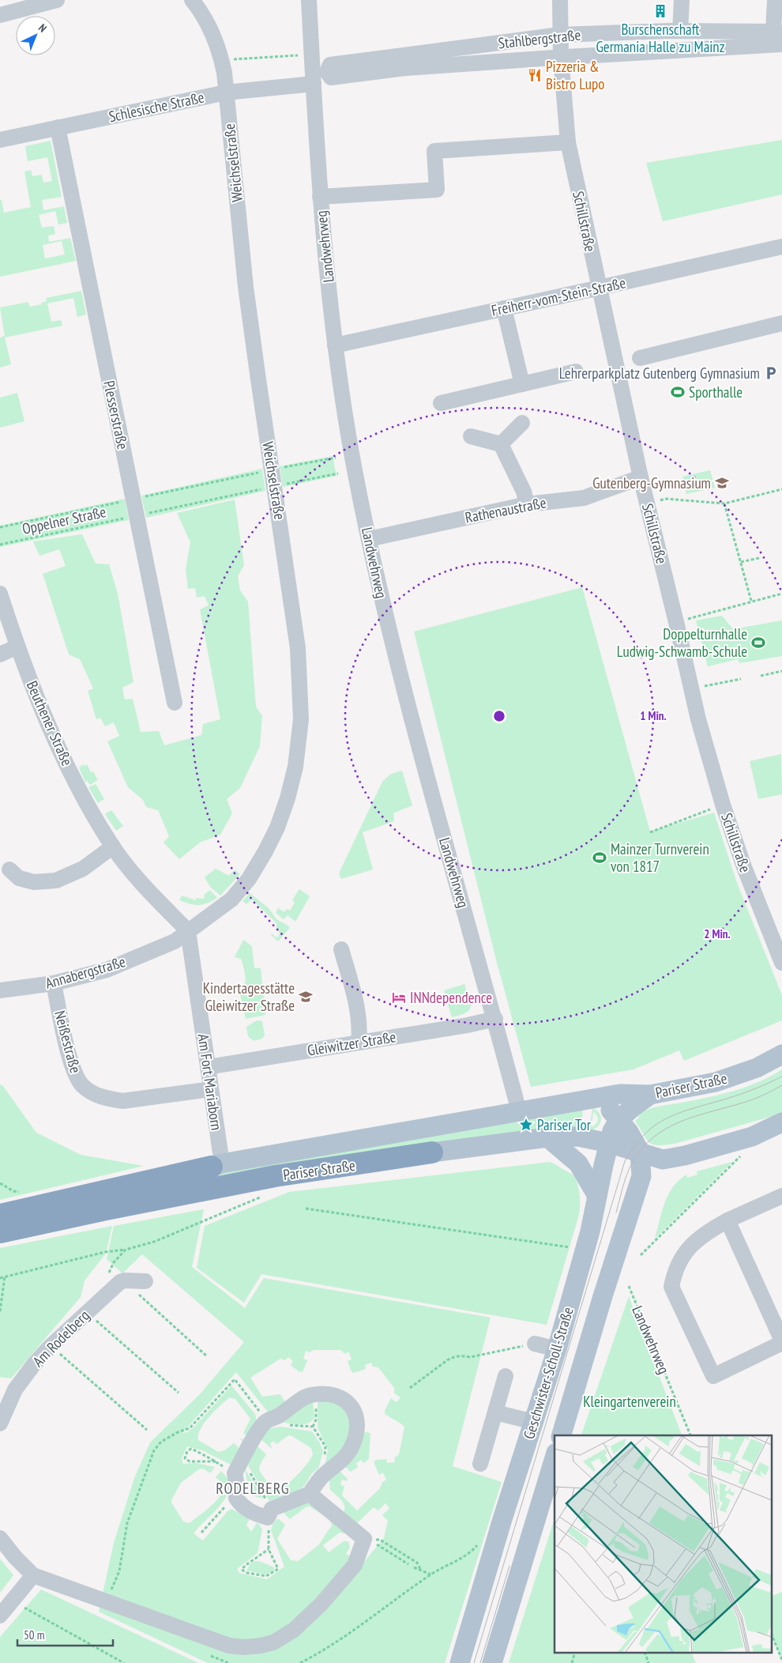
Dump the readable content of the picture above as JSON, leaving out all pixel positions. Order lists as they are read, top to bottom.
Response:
{
  "streets": {
    "highway": ["Pariser Straße"],
    "main road": ["Geschwister-Scholl-Straße"],
    "street": [
      "Stahlbergstraße",
      "Schlesische Straße",
      "Weichselstraße",
      "Schillstraße",
      "Landwehrweg",
      "Freiherr-vom-Stein-Straße",
      "Plesserstraße",
      "Rathenaustraße",
      "Beuthener Straße",
      "Annabergstraße",
      "Neißestraße",
      "Gleiwitzer Straße",
      "Am Fort Mariaborn",
      "Am Rodelberg"
    ],
    "path": ["Oppelner Straße"]
  },
  "crossings": [
    ["Stahlbergstraße", "Schlesische Straße"],
    ["Stahlbergstraße", "Schillstraße"],
    ["Stahlbergstraße", "Landwehrweg"],
    ["Schlesische Straße", "Weichselstraße"],
    ["Schlesische Straße", "Landwehrweg"],
    ["Schlesische Straße", "Plesserstraße"],
    ["Weichselstraße", "Beuthener Straße"],
    ["Weichselstraße", "Annabergstraße"],
    ["Weichselstraße", "Am Fort Mariaborn"],
    ["Schillstraße", "Freiherr-vom-Stein-Straße"],
    ["Schillstraße", "Rathenaustraße"],
    ["Landwehrweg", "Freiherr-vom-Stein-Straße"],
    ["Landwehrweg", "Rathenaustraße"],
    ["Landwehrweg", "Gleiwitzer Straße"],
    ["Landwehrweg", "Pariser Straße"],
    ["Beuthener Straße", "Annabergstraße"],
    ["Beuthener Straße", "Am Fort Mariaborn"],
    ["Annabergstraße", "Neißestraße"],
    ["Annabergstraße", "Am Fort Mariaborn"],
    ["Neißestraße", "Am Fort Mariaborn"],
    ["Gleiwitzer Straße", "Am Fort Mariaborn"],
    ["Am Fort Mariaborn", "Pariser Straße"],
    ["Pariser Straße", "Geschwister-Scholl-Straße"]
  ],
  "districts": ["RODELBERG"],
  "parks": ["Kleingartenverein"],
  "places": {
    "building": ["Burschenschaft Germania Halle zu Mainz"],
    "restaurant": ["Pizzeria & Bistro Lupo"],
    "parking": ["Lehrerparkplatz Gutenberg Gymnasium"],
    "sports": ["Sporthalle", "Doppelturnhalle Ludwig-Schwamb-Schule", "Mainzer Turnverein von 1817"],
    "school or university": ["Gutenberg-Gymnasium", "Kindertagesstätte Gleiwitzer Straße"],
    "hotel": ["INNdependence"],
    "place": ["Pariser Tor"]
  },
  "scale_bar": "50 m",
  "north": "top right",
  "rings": ["1 Min.", "2 Min."]
}
